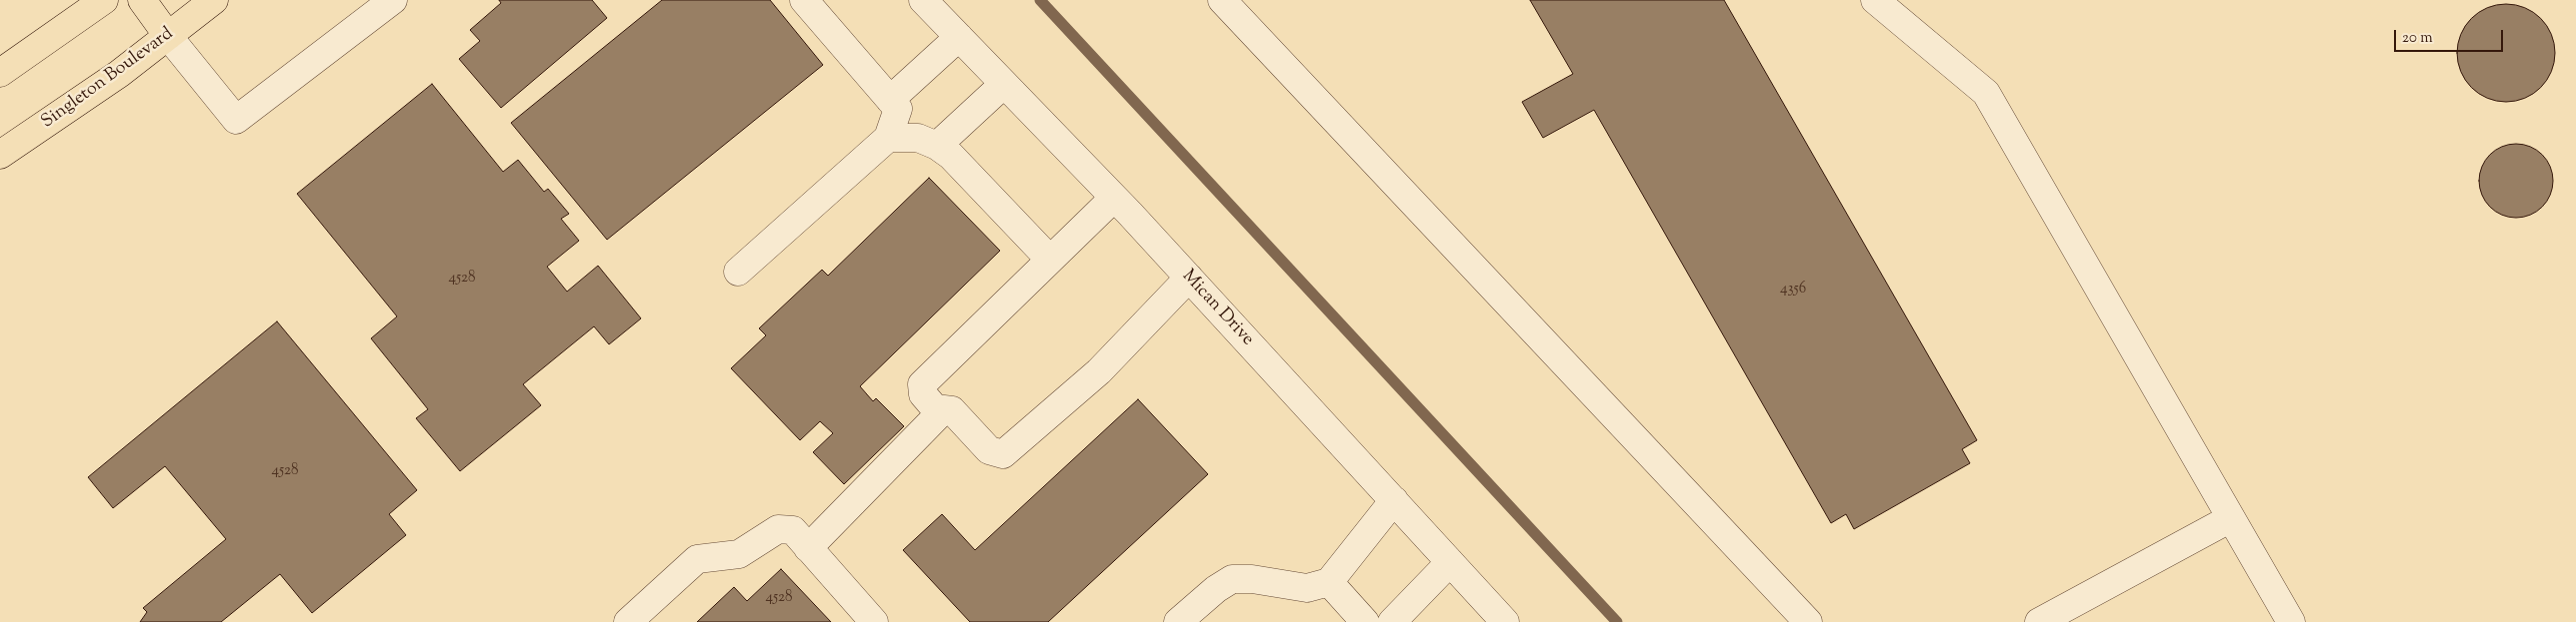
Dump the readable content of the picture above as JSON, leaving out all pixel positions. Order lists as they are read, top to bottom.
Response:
{
  "streets": {
    "main road": ["Singleton Boulevard"],
    "street": ["Mican Drive"]
  },
  "house_numbers": [
    "4528",
    "4356",
    "4528",
    "4528"
  ],
  "scale_bar": "20 m"
}
